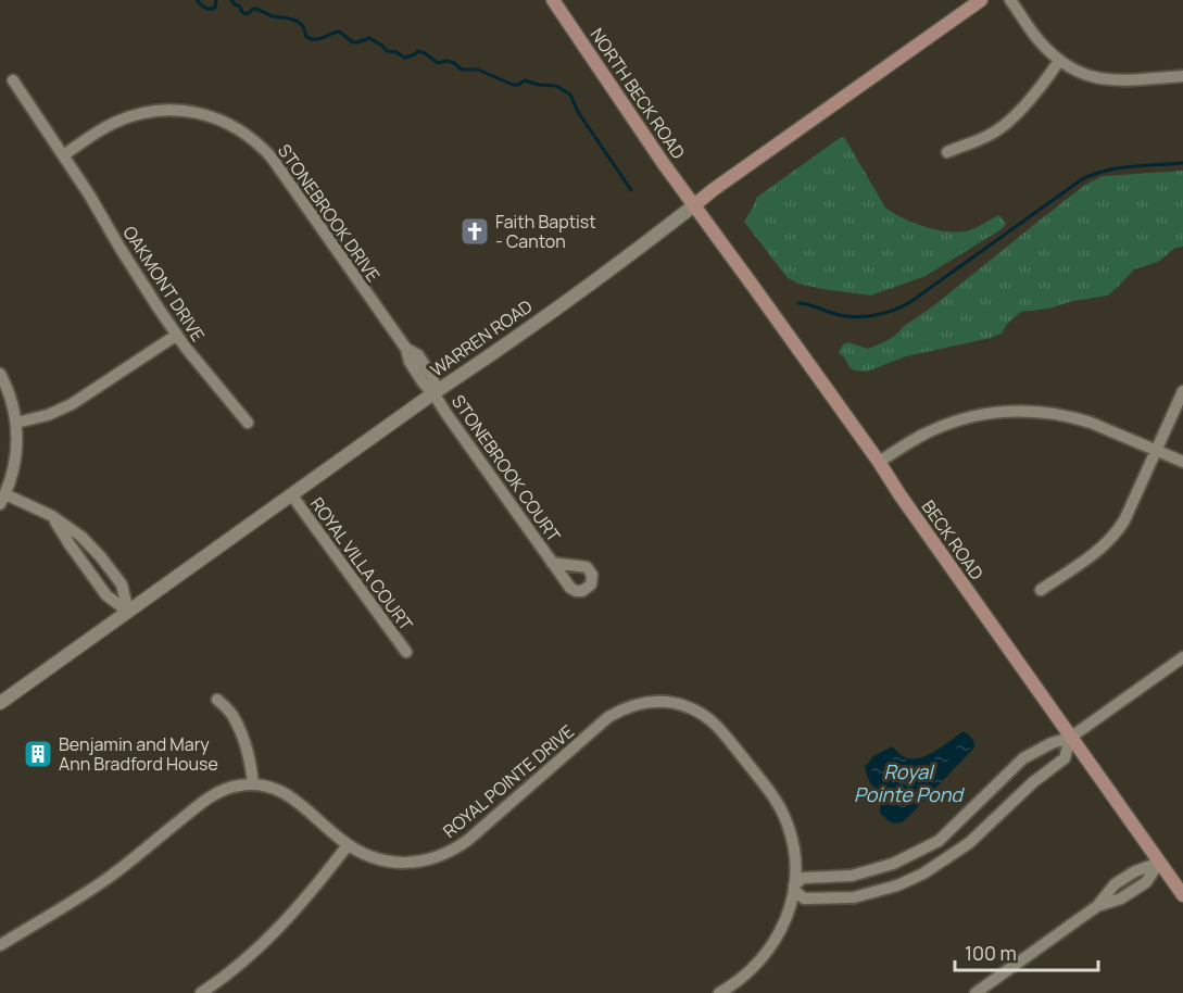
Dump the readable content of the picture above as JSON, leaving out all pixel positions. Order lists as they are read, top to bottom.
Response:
{
  "streets": {
    "main road": ["NORTH BECK ROAD", "WARREN ROAD", "BECK ROAD"],
    "street": [
      "STONEBROOK DRIVE",
      "OAKMONT DRIVE",
      "STONEBROOK COURT",
      "ROYAL VILLA COURT",
      "ROYAL POINTE DRIVE"
    ]
  },
  "crossings": [
    ["NORTH BECK ROAD", "WARREN ROAD"],
    ["NORTH BECK ROAD", "BECK ROAD"],
    ["STONEBROOK DRIVE", "OAKMONT DRIVE"],
    ["STONEBROOK DRIVE", "WARREN ROAD"],
    ["STONEBROOK DRIVE", "STONEBROOK COURT"],
    ["WARREN ROAD", "STONEBROOK COURT"],
    ["WARREN ROAD", "BECK ROAD"],
    ["WARREN ROAD", "ROYAL VILLA COURT"]
  ],
  "water": ["Royal Pointe Pond"],
  "places": {
    "church": ["Faith Baptist - Canton"],
    "building": ["Benjamin and Mary Ann Bradford House"]
  },
  "scale_bar": "100 m"
}
